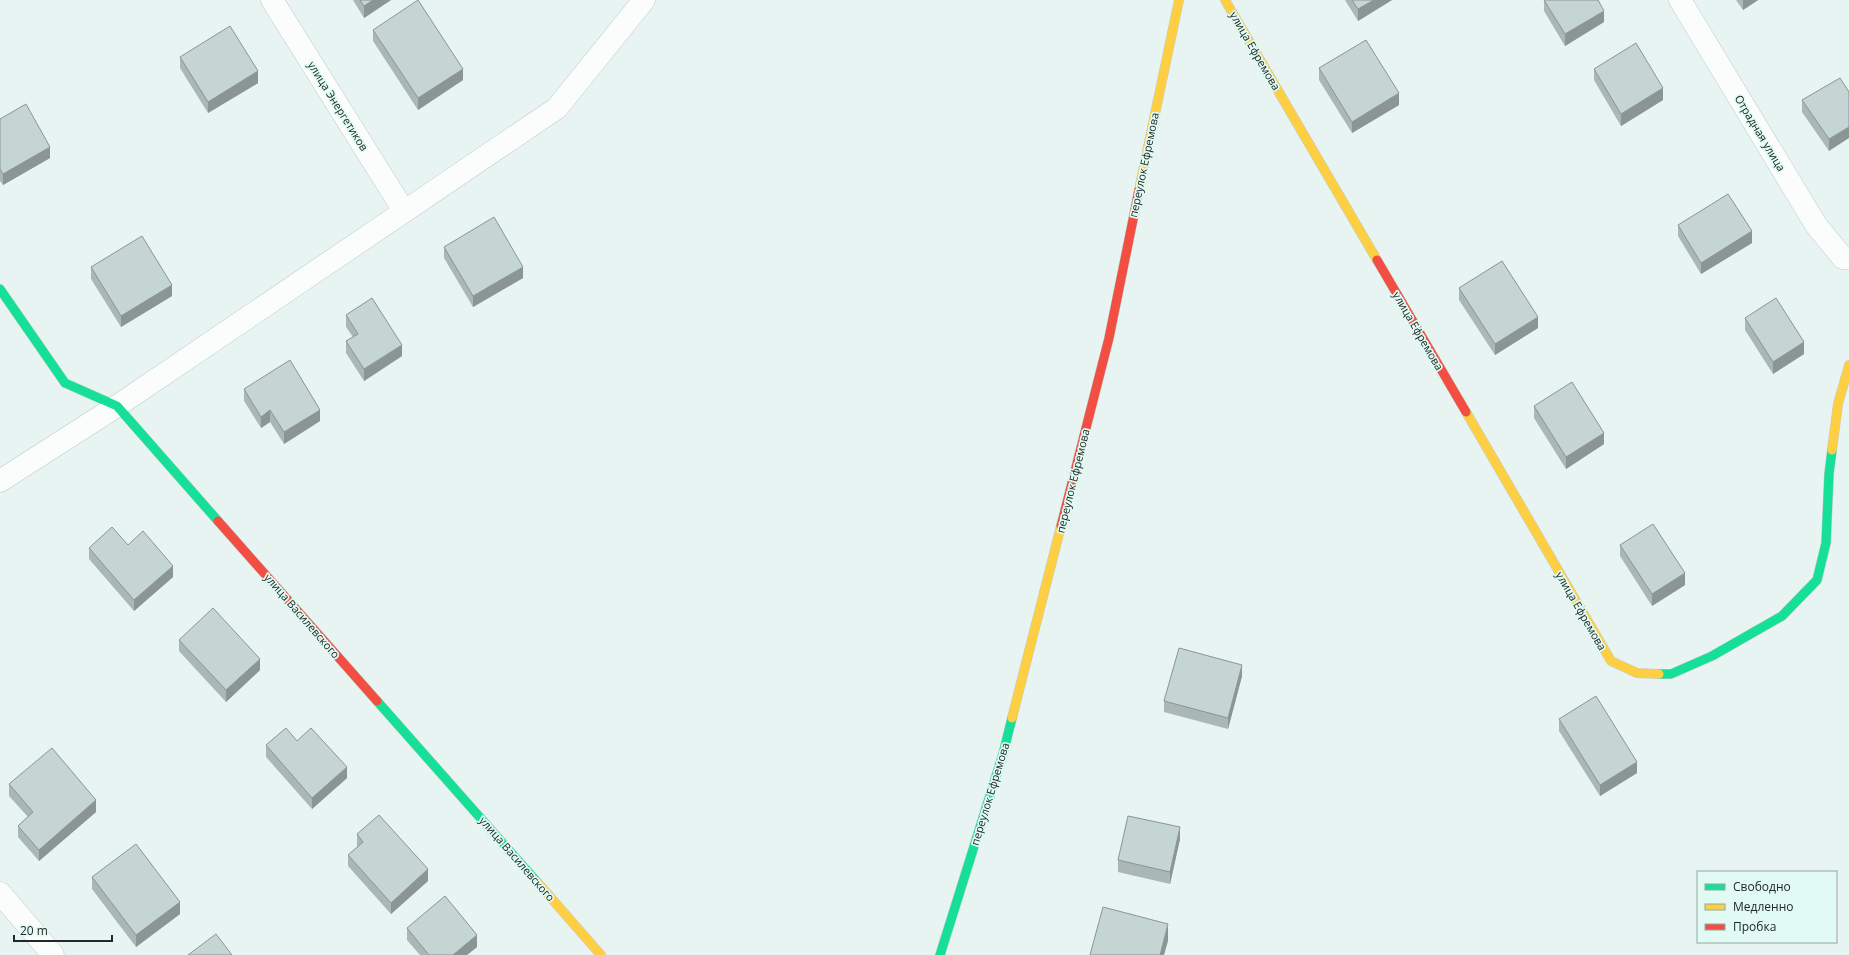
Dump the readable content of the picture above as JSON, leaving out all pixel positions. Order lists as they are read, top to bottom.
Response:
{
  "streets": {
    "street": [
      "улица Ефремова",
      "улица Энергетиков",
      "Отрадная улица",
      "переулок Ефремова",
      "улица Василевского"
    ]
  },
  "legend": ["Свободно", "Медленно", "Пробка"],
  "scale_bar": "20 m"
}
